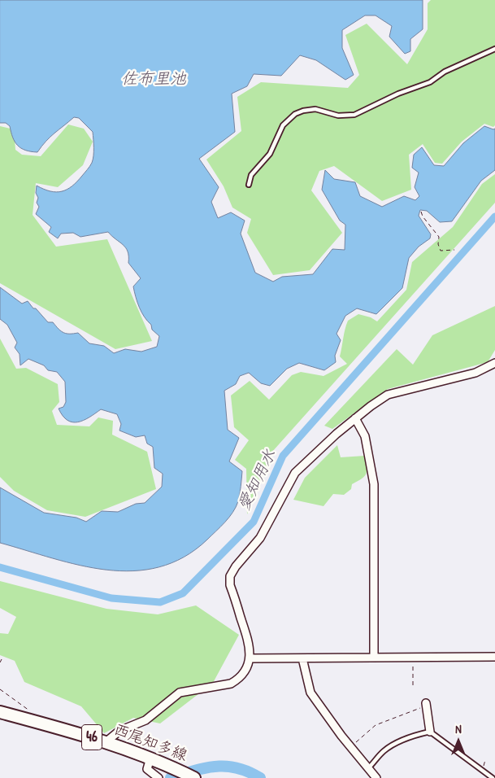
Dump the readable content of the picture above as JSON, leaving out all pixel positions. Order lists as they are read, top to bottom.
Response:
{
  "streets": {
    "main road": ["46", "西尾知多線"]
  },
  "water": ["佐布里池", "愛知用水"],
  "north": "top"
}
